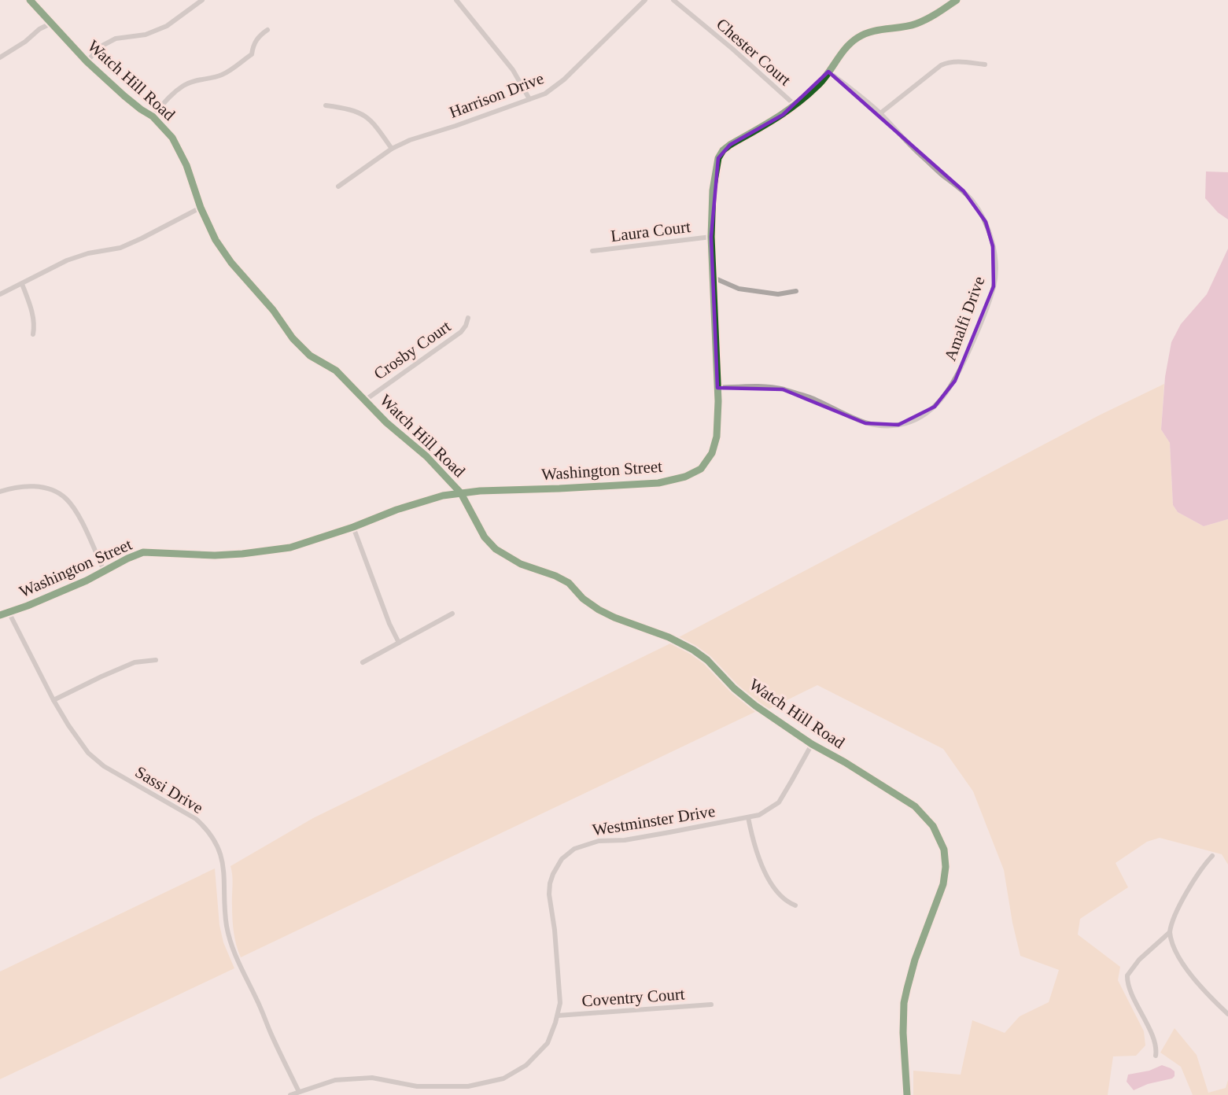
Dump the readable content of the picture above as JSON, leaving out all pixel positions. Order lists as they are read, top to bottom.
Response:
{
  "streets": {
    "street": [
      "Chester Court",
      "Watch Hill Road",
      "Harrison Drive",
      "Laura Court",
      "Amalfi Drive",
      "Crosby Court",
      "Washington Street",
      "Sassi Drive",
      "Westminster Drive",
      "Coventry Court"
    ]
  },
  "crossings": [
    ["Chester Court", "Washington Street"],
    ["Watch Hill Road", "Crosby Court"],
    ["Watch Hill Road", "Washington Street"],
    ["Watch Hill Road", "Westminster Drive"],
    ["Laura Court", "Washington Street"],
    ["Amalfi Drive", "Washington Street"],
    ["Washington Street", "Sassi Drive"],
    ["Sassi Drive", "Westminster Drive"],
    ["Westminster Drive", "Coventry Court"]
  ]
}
